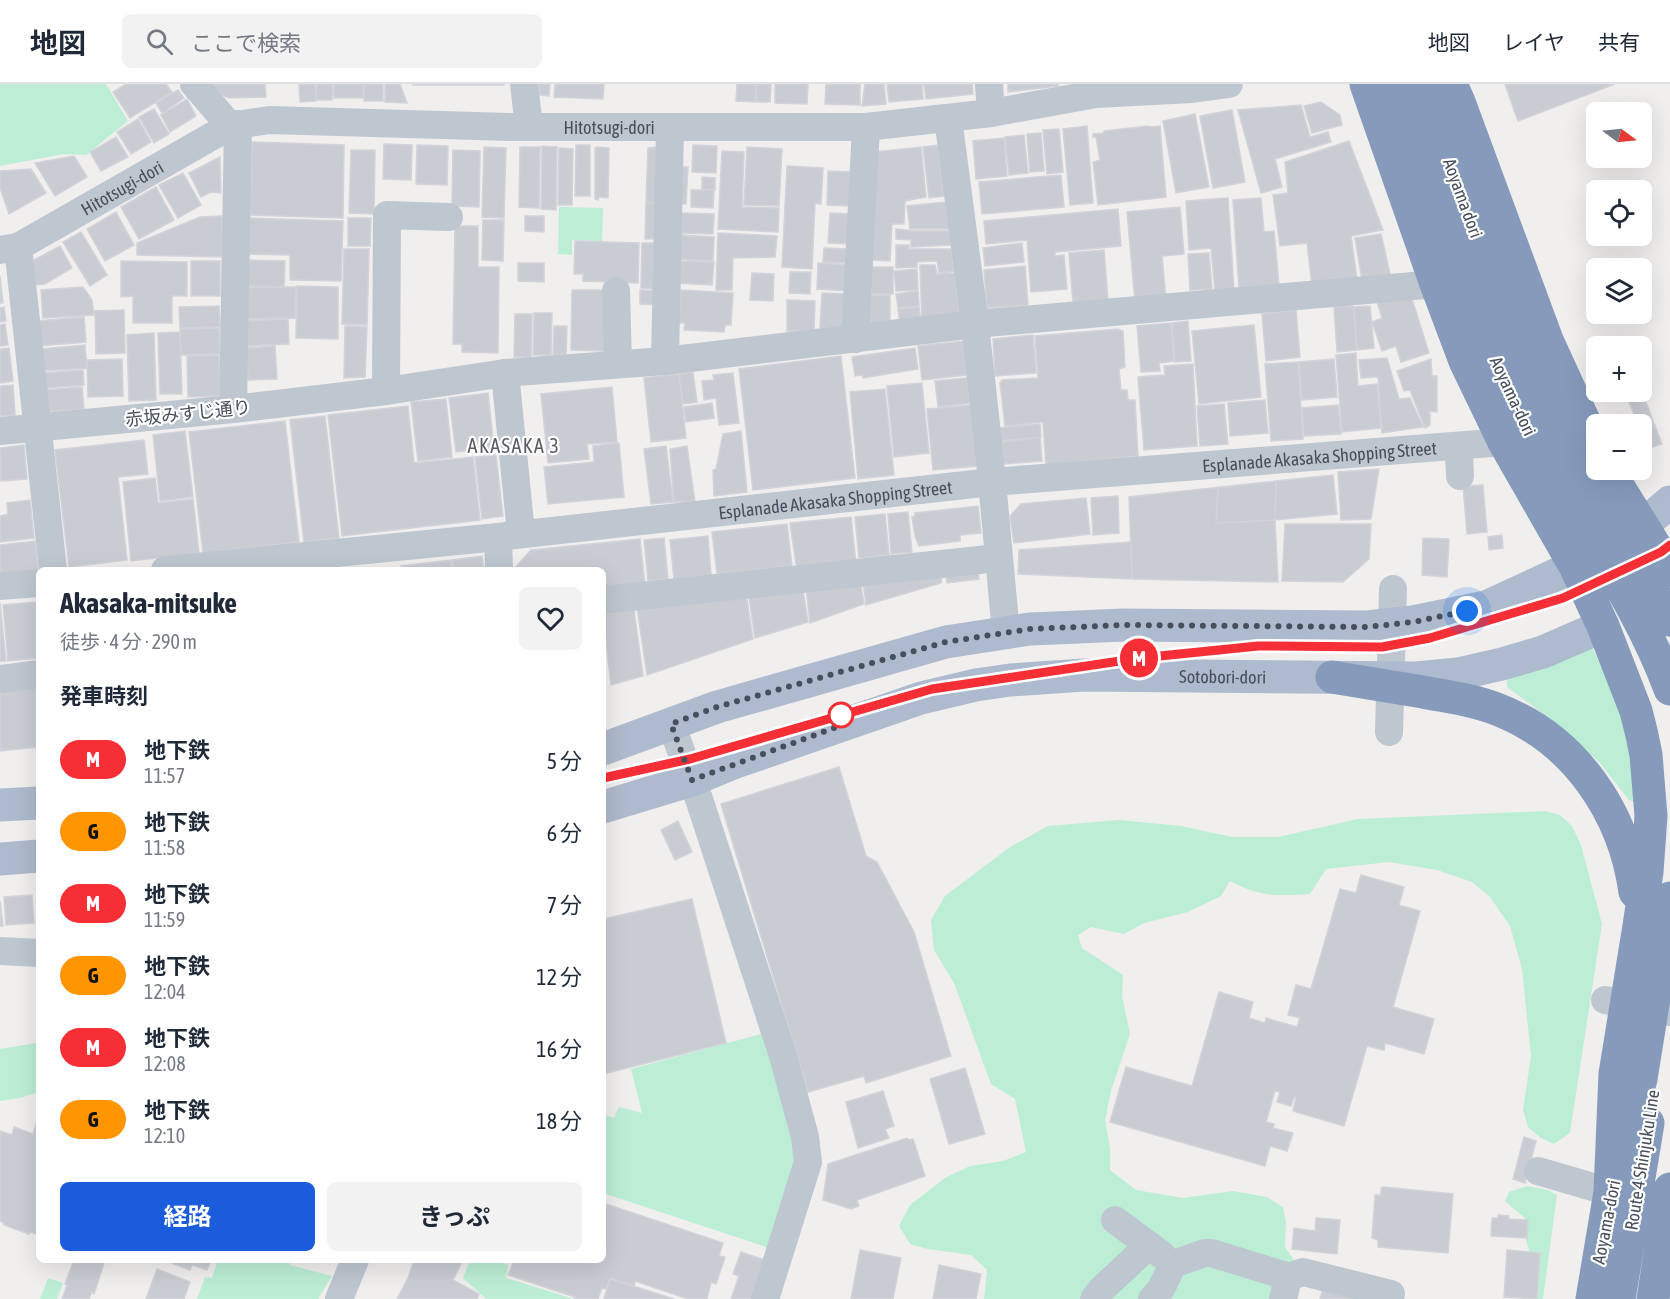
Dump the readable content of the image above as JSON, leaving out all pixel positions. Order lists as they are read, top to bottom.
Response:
{
  "streets": {
    "highway": ["Aoyama dori", "Aoyama-dori", "Route 4 Shinjuku Line"],
    "main road": ["Sotobori-dori"],
    "street": ["Hitotsugi-dori", "赤坂みすじ通り", "Esplanade Akasaka Shopping Street"]
  },
  "crossings": [
    ["Aoyama dori", "Aoyama-dori"]
  ],
  "districts": ["AKASAKA 3"],
  "lines": ["metro line M"],
  "north": "right",
  "page": {
    "header": "地図",
    "search": "ここで検索",
    "nav": ["地図", "レイヤ", "共有"],
    "on_map": "M",
    "map_buttons": ["+", "−"],
    "heading": [
      ["Akasaka-mitsuke", "徒歩 · 4 分 · 290 m"],
      "発車時刻"
    ],
    "list": [
      {
        "mark": "M",
        "name": "地下鉄",
        "note": "11:57",
        "value": "5 分"
      },
      {
        "mark": "G",
        "name": "地下鉄",
        "note": "11:58",
        "value": "6 分"
      },
      {
        "mark": "M",
        "name": "地下鉄",
        "note": "11:59",
        "value": "7 分"
      },
      {
        "mark": "G",
        "name": "地下鉄",
        "note": "12:04",
        "value": "12 分"
      },
      {
        "mark": "M",
        "name": "地下鉄",
        "note": "12:08",
        "value": "16 分"
      },
      {
        "mark": "G",
        "name": "地下鉄",
        "note": "12:10",
        "value": "18 分"
      }
    ],
    "buttons": ["経路", "きっぷ"]
  }
}
